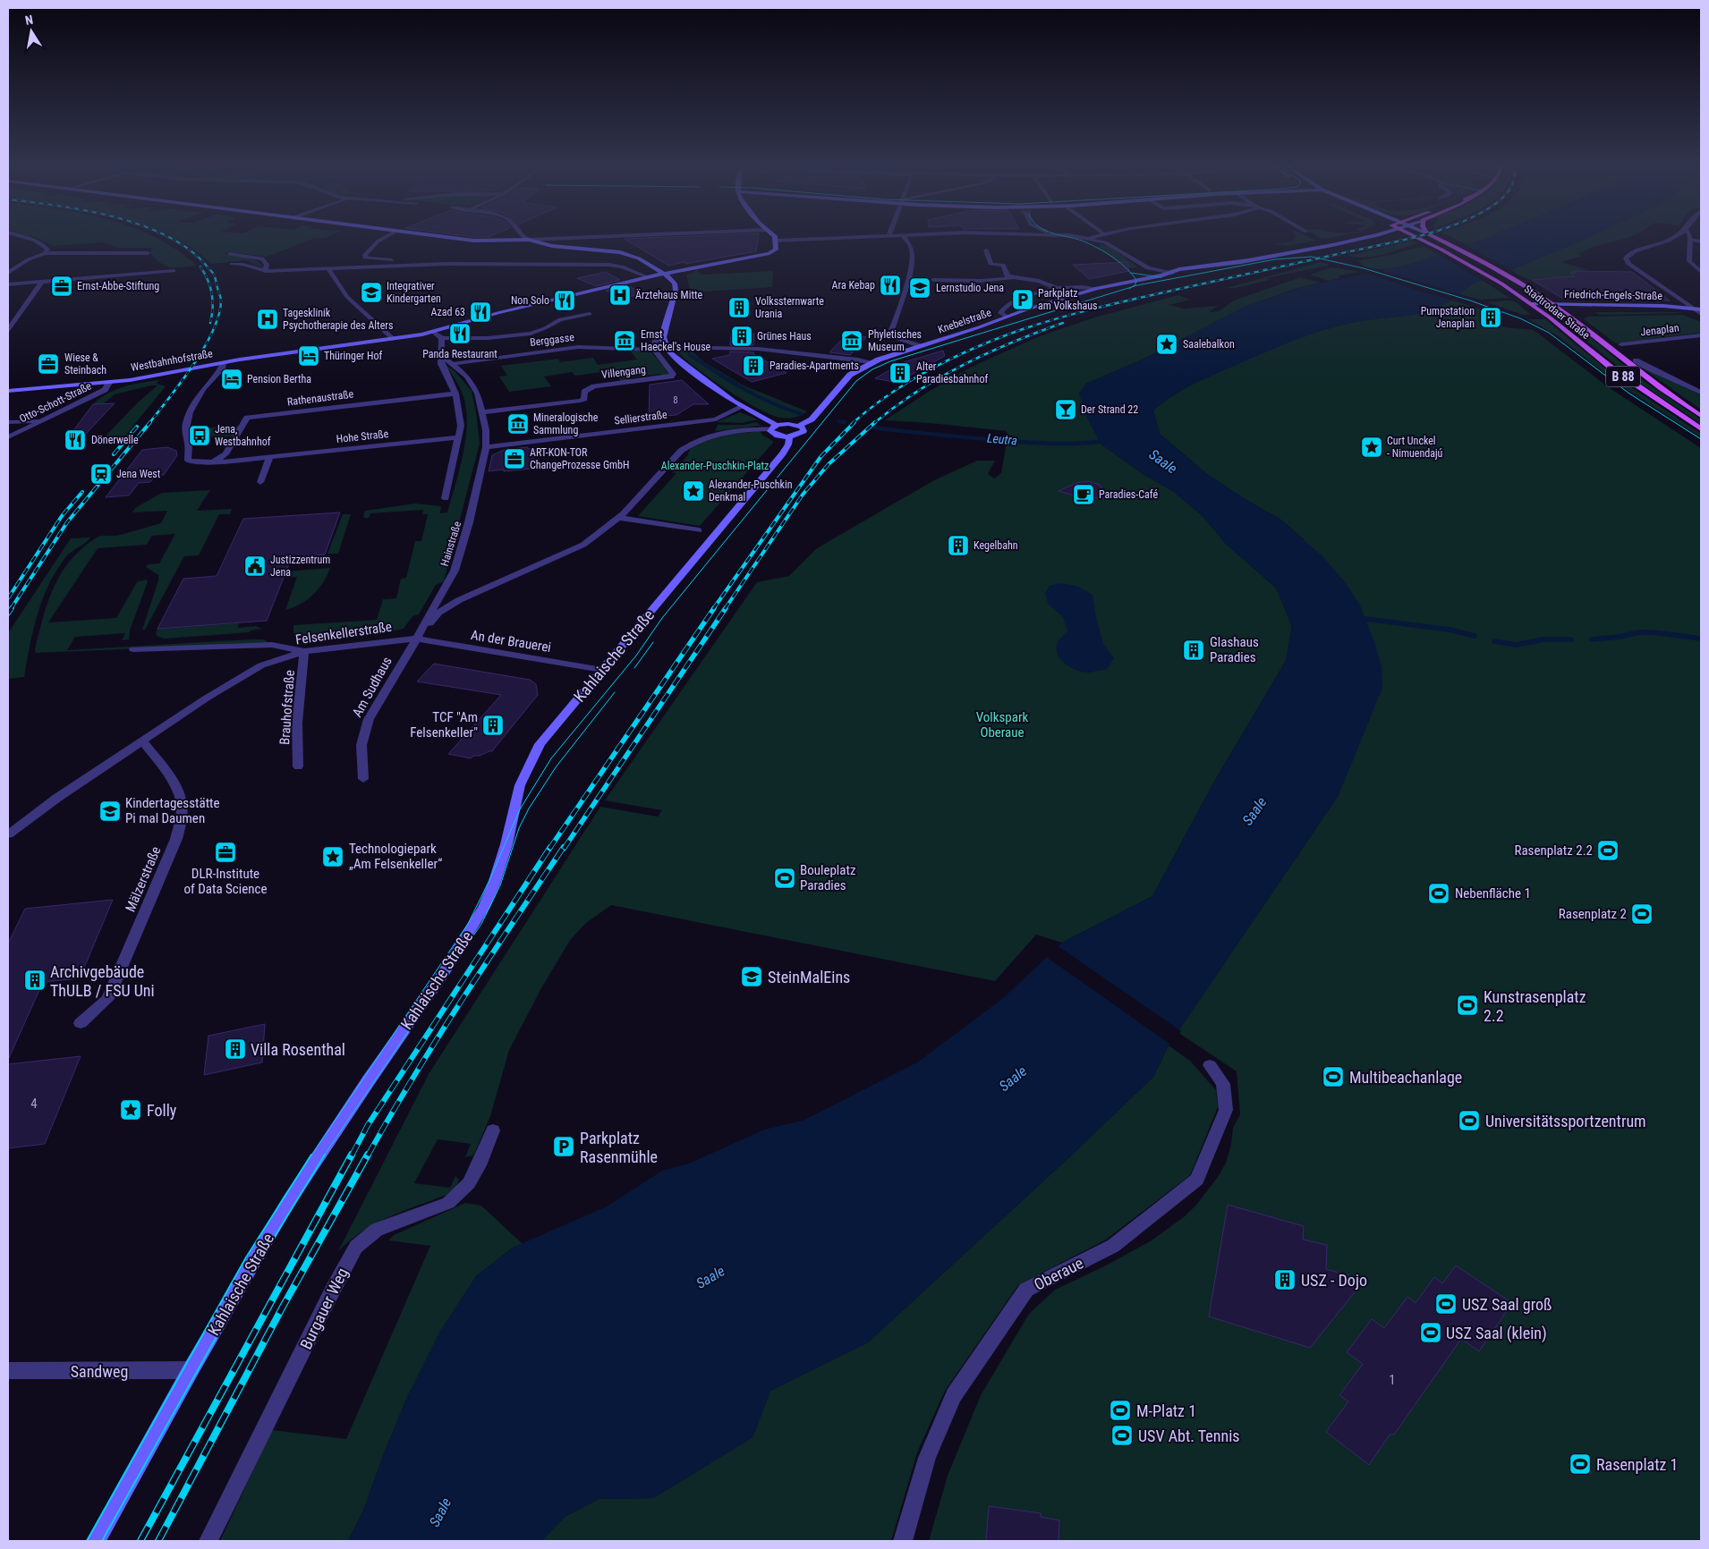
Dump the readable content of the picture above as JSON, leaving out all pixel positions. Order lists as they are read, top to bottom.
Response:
{
  "streets": {
    "main road": [
      "Friedrich-Engels-Straße",
      "Stadtrodaer Straße",
      "Knebelstraße",
      "Westbahnhofstraße",
      "B 88",
      "Kahlaische Straße"
    ],
    "street": [
      "Jenaplan",
      "Berggasse",
      "Villengang",
      "Rathenaustraße",
      "Otto-Schott-Straße",
      "Sellierstraße",
      "Hohe Straße",
      "Hainstraße",
      "Felsenkellerstraße",
      "An der Brauerei",
      "Am Sudhaus",
      "Brauhofstraße",
      "Mälzerstraße",
      "Oberaue",
      "Burgauer Weg",
      "Sandweg"
    ]
  },
  "crossings": [
    ["Friedrich-Engels-Straße", "Stadtrodaer Straße"],
    ["Knebelstraße", "Kahlaische Straße"],
    ["Berggasse", "Villengang"],
    ["Berggasse", "Hainstraße"],
    ["Westbahnhofstraße", "Otto-Schott-Straße"],
    ["Westbahnhofstraße", "Hohe Straße"],
    ["Villengang", "Hainstraße"],
    ["Rathenaustraße", "Hohe Straße"],
    ["Sellierstraße", "Hainstraße"],
    ["Hainstraße", "Felsenkellerstraße"],
    ["Hainstraße", "An der Brauerei"],
    ["Hainstraße", "Am Sudhaus"],
    ["Felsenkellerstraße", "An der Brauerei"],
    ["Felsenkellerstraße", "Am Sudhaus"],
    ["Felsenkellerstraße", "Brauhofstraße"],
    ["Felsenkellerstraße", "Mälzerstraße"],
    ["An der Brauerei", "Kahlaische Straße"],
    ["An der Brauerei", "Am Sudhaus"],
    ["Kahlaische Straße", "Sandweg"]
  ],
  "water": ["Leutra", "Saale"],
  "parks": ["Alexander-Puschkin-Platz", "Volkspark Oberaue"],
  "places": {
    "restaurant": [
      "Ara Kebap",
      "Non Solo",
      "Azad 63",
      "Panda Restaurant",
      "Dönerwelle"
    ],
    "office": [
      "Ernst-Abbe-Stiftung",
      "Wiese & Steinbach",
      "ART-KON-TOR ChangeProzesse GmbH",
      "DLR-Institute of Data Science"
    ],
    "school or university": [
      "Lernstudio Jena",
      "Integrativer Kindergarten",
      "Kindertagesstätte Pi mal Daumen",
      "SteinMalEins"
    ],
    "hospital": ["Ärztehaus Mitte", "Tagesklinik Psychotherapie des Alters"],
    "parking": ["Parkplatz am Volkshaus", "Parkplatz Rasenmühle"],
    "building": [
      "Volkssternwarte Urania",
      "Pumpstation Jenaplan",
      "Grünes Haus",
      "Paradies-Apartments",
      "Alter Paradiesbahnhof",
      "Kegelbahn",
      "Glashaus Paradies",
      "TCF \"Am Felsenkeller\"",
      "Archivgebäude ThULB / FSU Uni",
      "Villa Rosenthal",
      "USZ - Dojo"
    ],
    "museum": ["Ernst Haeckel's House", "Phyletisches Museum", "Mineralogische Sammlung"],
    "place": [
      "Saalebalkon",
      "Curt Unckel - Nimuendajú",
      "Alexander-Puschkin Denkmal",
      "Technologiepark „Am Felsenkeller“",
      "Folly"
    ],
    "hotel": ["Thüringer Hof", "Pension Bertha"],
    "bar": ["Der Strand 22"],
    "bus stop": ["Jena, Westbahnhof"],
    "station": ["Jena West"],
    "cafe": ["Paradies-Café"],
    "public building": ["Justizzentrum Jena"],
    "sports": [
      "Rasenplatz 2.2",
      "Bouleplatz Paradies",
      "Nebenfläche 1",
      "Rasenplatz 2",
      "Kunstrasenplatz 2.2",
      "Multibeachanlage",
      "Universitätssportzentrum",
      "USZ Saal groß",
      "USZ Saal (klein)",
      "M-Platz 1",
      "USV Abt. Tennis",
      "Rasenplatz 1"
    ]
  },
  "house_numbers": ["8", "4", "1"],
  "north": "top"
}
